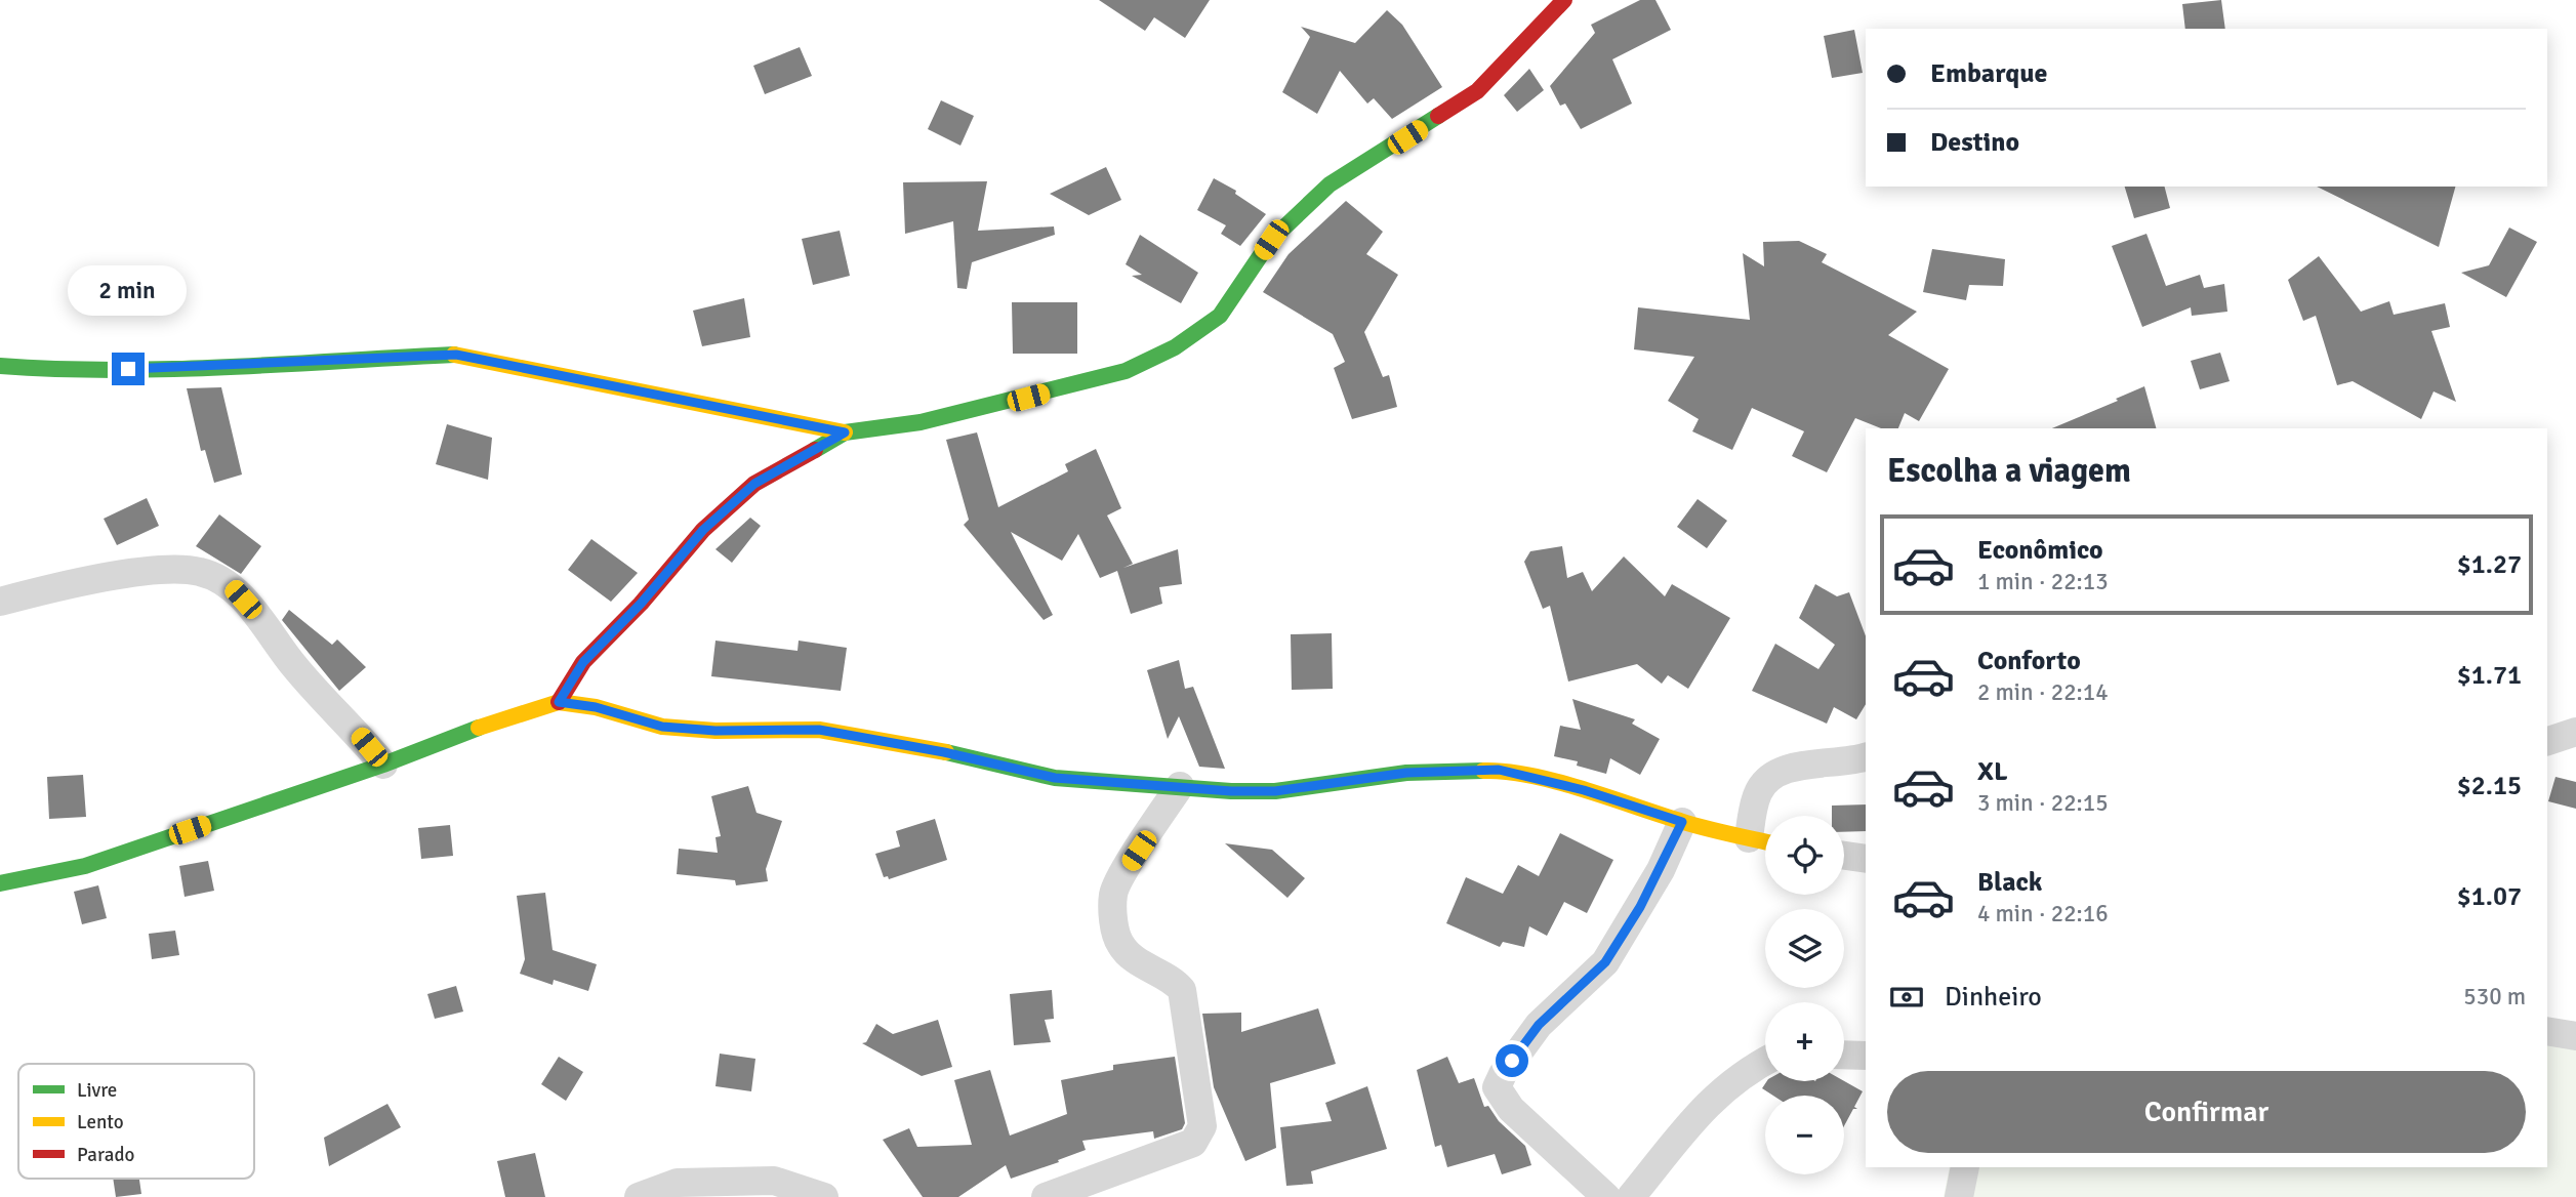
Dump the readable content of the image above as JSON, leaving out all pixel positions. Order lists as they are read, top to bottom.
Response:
{
  "legend": ["Livre", "Lento", "Parado"],
  "page": {
    "banner": ["Embarque", "Destino"],
    "bubble": "2 min",
    "heading": "Escolha a viagem",
    "list": [
      {
        "name": "Econômico",
        "note": "1 min · 22:13",
        "value": "$1.27"
      },
      {
        "name": "Conforto",
        "note": "2 min · 22:14",
        "value": "$1.71"
      },
      {
        "name": "XL",
        "note": "3 min · 22:15",
        "value": "$2.15"
      },
      {
        "name": "Black",
        "note": "4 min · 22:16",
        "value": "$1.07"
      }
    ],
    "map_buttons": ["+", "−"],
    "pay": ["Dinheiro", "530 m"],
    "buttons": "Confirmar"
  }
}
